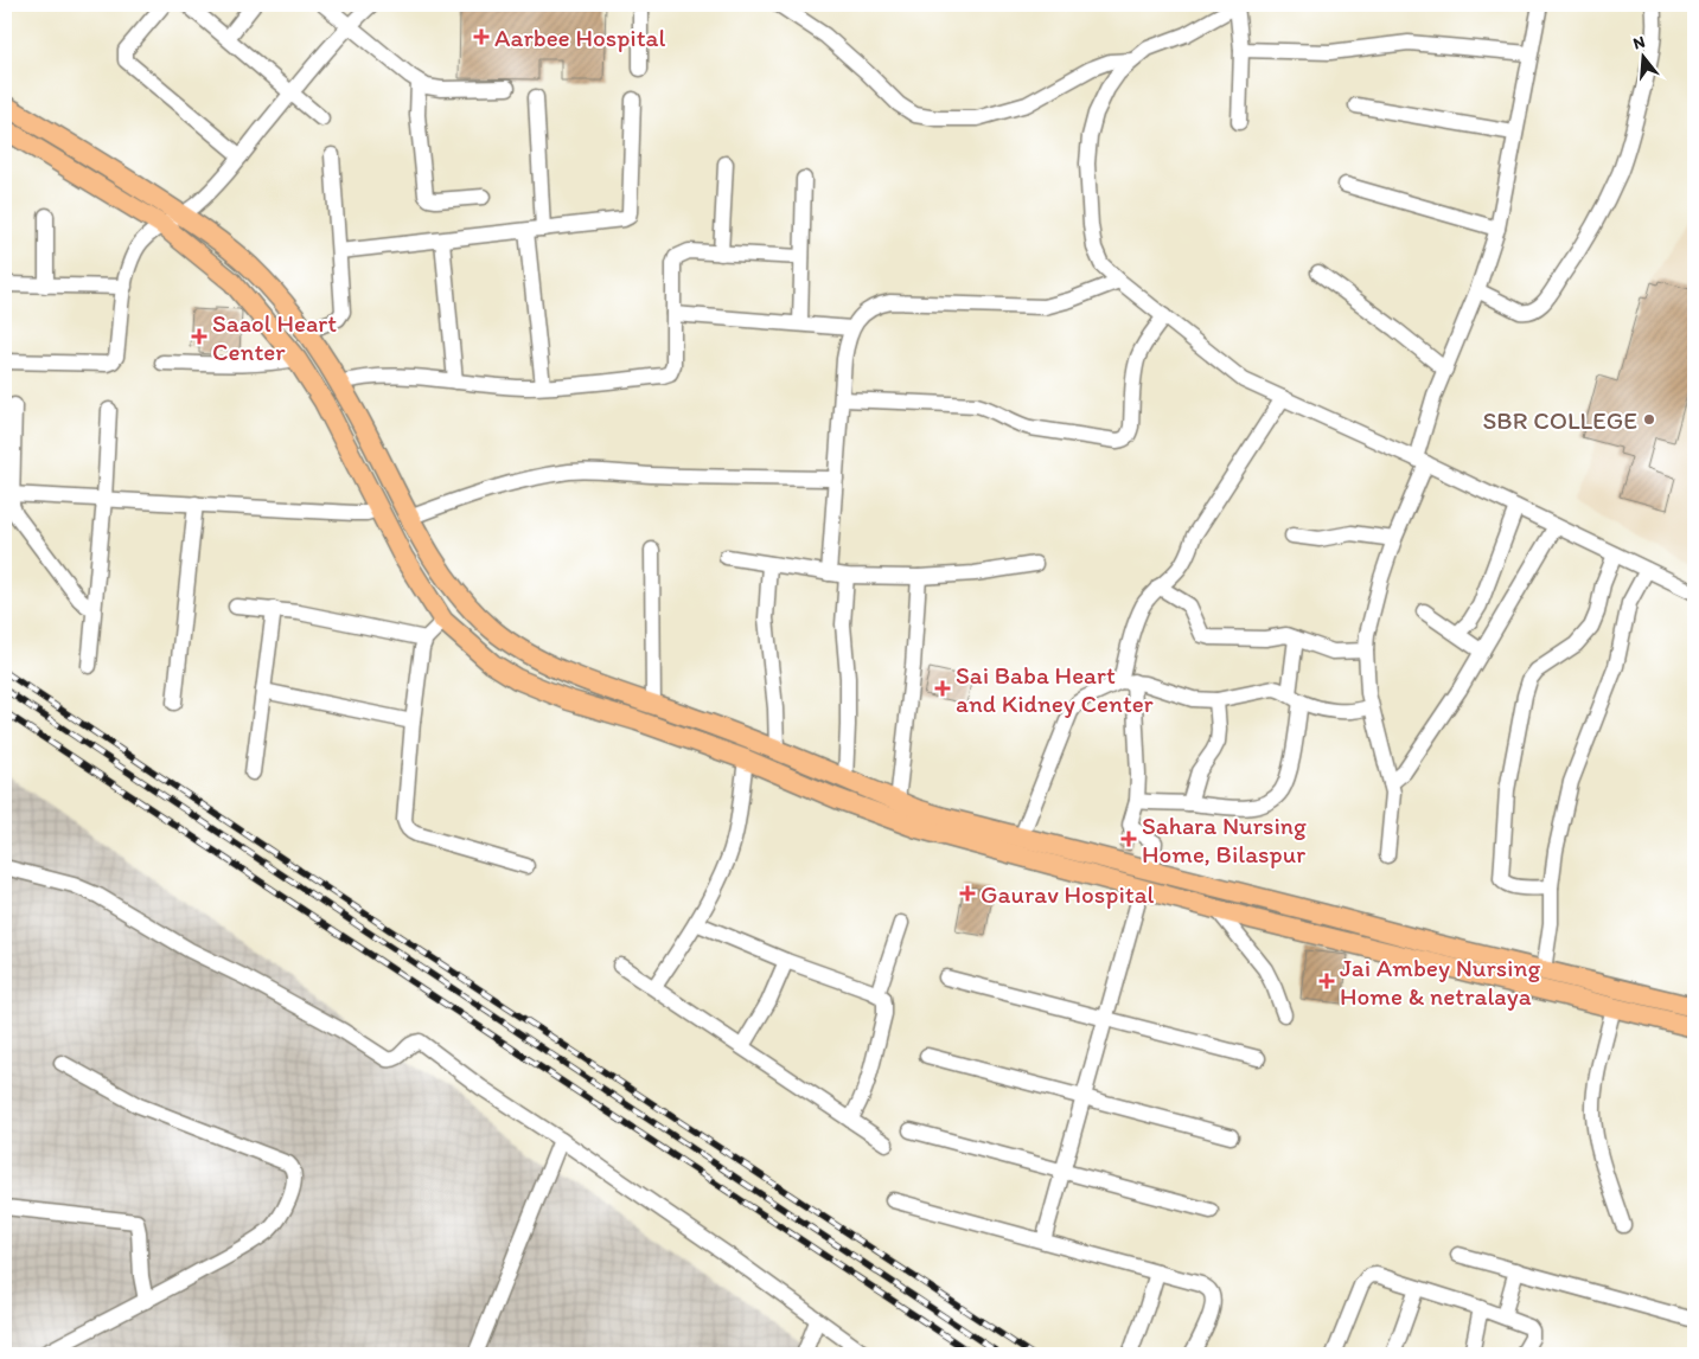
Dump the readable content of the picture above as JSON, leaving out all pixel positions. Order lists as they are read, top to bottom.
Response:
{
  "places": {
    "health": [
      "Aarbee Hospital",
      "Saaol Heart Center",
      "Sai Baba Heart and Kidney Center",
      "Sahara Nursing Home, Bilaspur",
      "Gaurav Hospital",
      "Jai Ambey Nursing Home & netralaya"
    ],
    "other": ["SBR COLLEGE"]
  },
  "north": "top"
}
